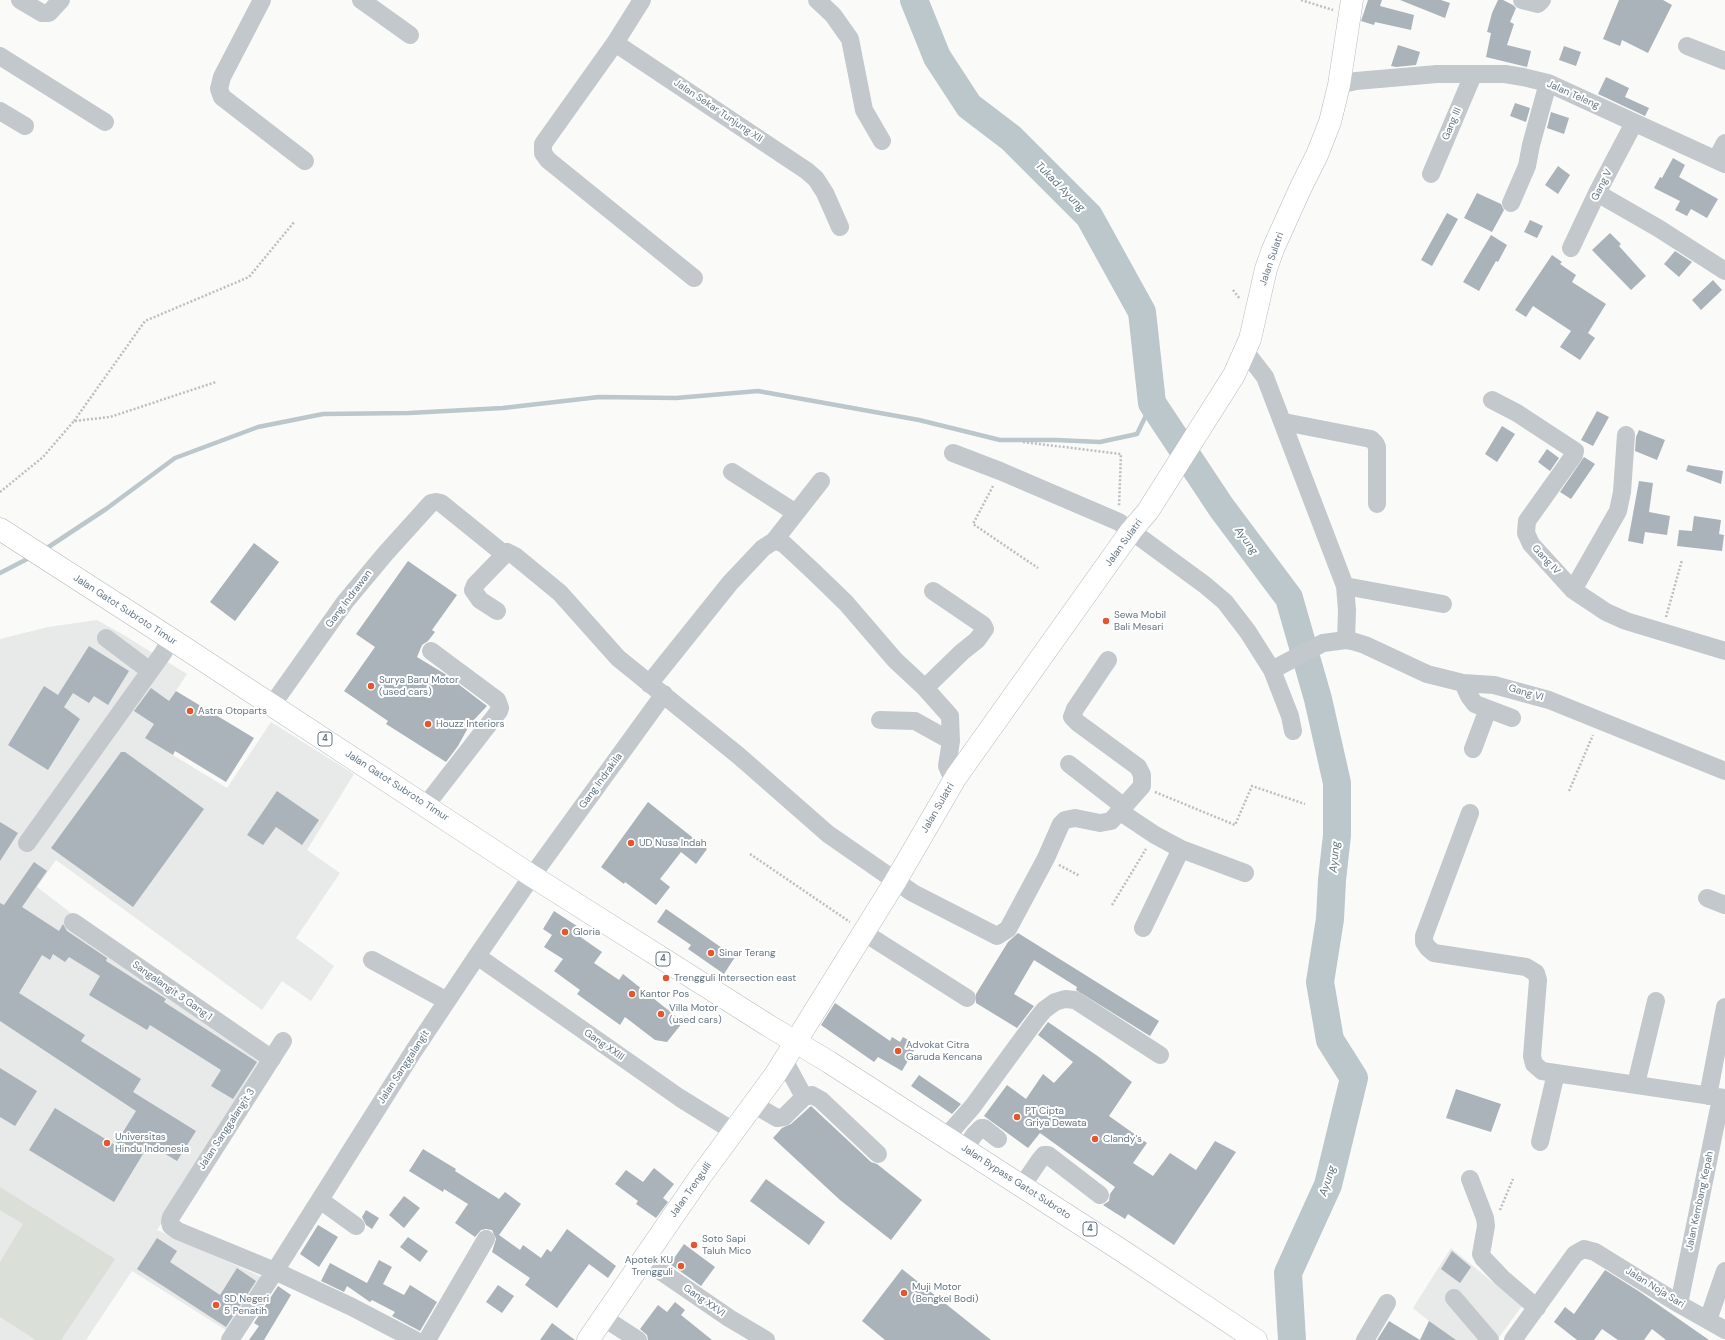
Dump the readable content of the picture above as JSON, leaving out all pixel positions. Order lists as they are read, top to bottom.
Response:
{
  "streets": {
    "main road": [
      "Jalan Sulatri",
      "Jalan Gatot Subroto Timur",
      "4",
      "Jalan Bypass Gatot Subroto",
      "Jalan Trengulli"
    ],
    "street": [
      "Jalan Teleng",
      "Jalan Sekar Tunjung XII",
      "Gang III",
      "Gang V",
      "Gang IV",
      "Gang Indrawan",
      "Gang VI",
      "Gang Indrakila",
      "Sangalangit 3 Gang 1",
      "Gang XXIII",
      "Jalan Sanggalangit",
      "Jalan Sanggalangit 3",
      "Jalan Kembang Kepah",
      "Jalan Noja Sari",
      "Gang XXVI"
    ]
  },
  "crossings": [
    ["Jalan Teleng", "Gang III"],
    ["Jalan Teleng", "Gang V"],
    ["Jalan Teleng", "Jalan Sulatri"],
    ["Jalan Sulatri", "Jalan Gatot Subroto Timur"],
    ["Jalan Sulatri", "Jalan Bypass Gatot Subroto"],
    ["Jalan Sulatri", "Jalan Trengulli"],
    ["Gang Indrawan", "Jalan Gatot Subroto Timur"],
    ["Jalan Gatot Subroto Timur", "Gang Indrakila"],
    ["Jalan Gatot Subroto Timur", "Jalan Sanggalangit"],
    ["Jalan Gatot Subroto Timur", "Jalan Bypass Gatot Subroto"],
    ["Jalan Gatot Subroto Timur", "Jalan Trengulli"],
    ["Gang Indrakila", "Jalan Sanggalangit"],
    ["Sangalangit 3 Gang 1", "Jalan Sanggalangit 3"],
    ["Gang XXIII", "Jalan Sanggalangit"],
    ["Gang XXIII", "Jalan Trengulli"],
    ["Jalan Sanggalangit", "Jalan Sanggalangit 3"],
    ["Jalan Bypass Gatot Subroto", "Jalan Trengulli"],
    ["Jalan Trengulli", "Gang XXVI"],
    ["Jalan Kembang Kepah", "Jalan Noja Sari"]
  ],
  "water": ["Tukad Ayung", "Ayung"],
  "places": [
    "Sewa Mobil Bali Mesari",
    "Surya Baru Motor (used cars)",
    "Astra Otoparts",
    "Houzz Interiors",
    "UD Nusa Indah",
    "Gloria",
    "Sinar Terang",
    "Trengguli Intersection east",
    "Kantor Pos",
    "Villa Motor (used cars)",
    "Advokat Citra Garuda Kencana",
    "PT Cipta Griya Dewata",
    "Clandy's",
    "Universitas Hindu Indonesia",
    "Soto Sapi Taluh Mico",
    "Apotek KU Trengguli",
    "Muji Motor (Bengkel Bodi)",
    "SD Negeri 5 Penatih"
  ]
}
